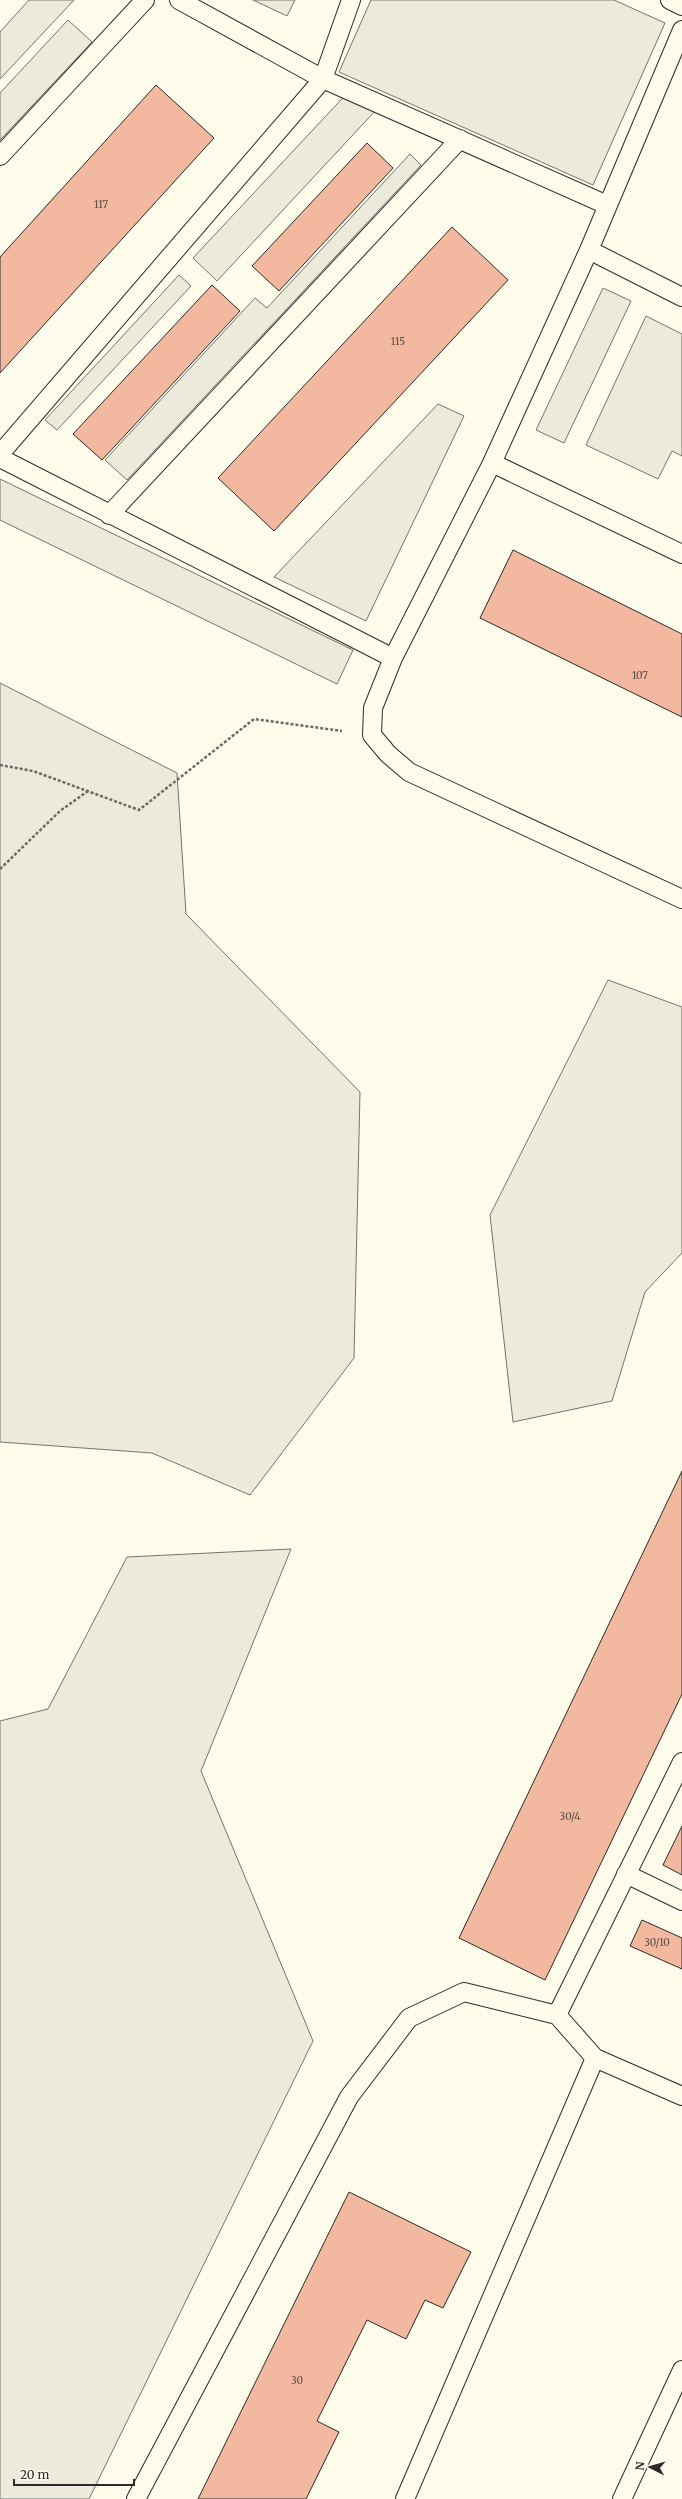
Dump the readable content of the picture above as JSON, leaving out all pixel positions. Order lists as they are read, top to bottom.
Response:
{
  "house_numbers": [
    "117",
    "115",
    "107",
    "30/4",
    "30/10",
    "30"
  ],
  "scale_bar": "20 m",
  "north": "left"
}
